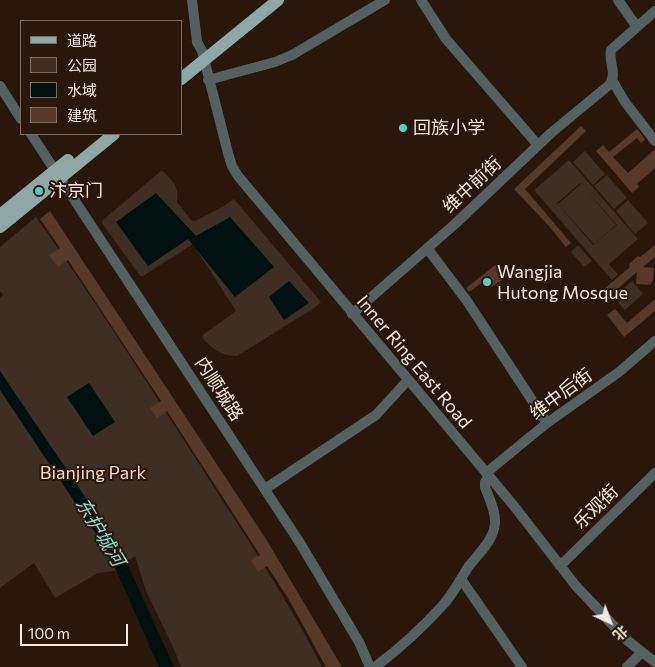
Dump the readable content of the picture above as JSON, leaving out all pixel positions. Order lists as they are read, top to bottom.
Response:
{
  "streets": {
    "street": [
      "维中前街",
      "Inner Ring East Road",
      "内顺城路",
      "维中后街",
      "乐观街"
    ]
  },
  "crossings": [
    ["维中前街", "Inner Ring East Road"],
    ["Inner Ring East Road", "维中后街"],
    ["Inner Ring East Road", "乐观街"]
  ],
  "water": ["东护城河"],
  "parks": ["Bianjing Park"],
  "places": ["回族小学", "汴京门", "Wangjia Hutong Mosque"],
  "legend": [
    "道路",
    "公园",
    "水域",
    "建筑"
  ],
  "scale_bar": "100 m",
  "north": "bottom right"
}
